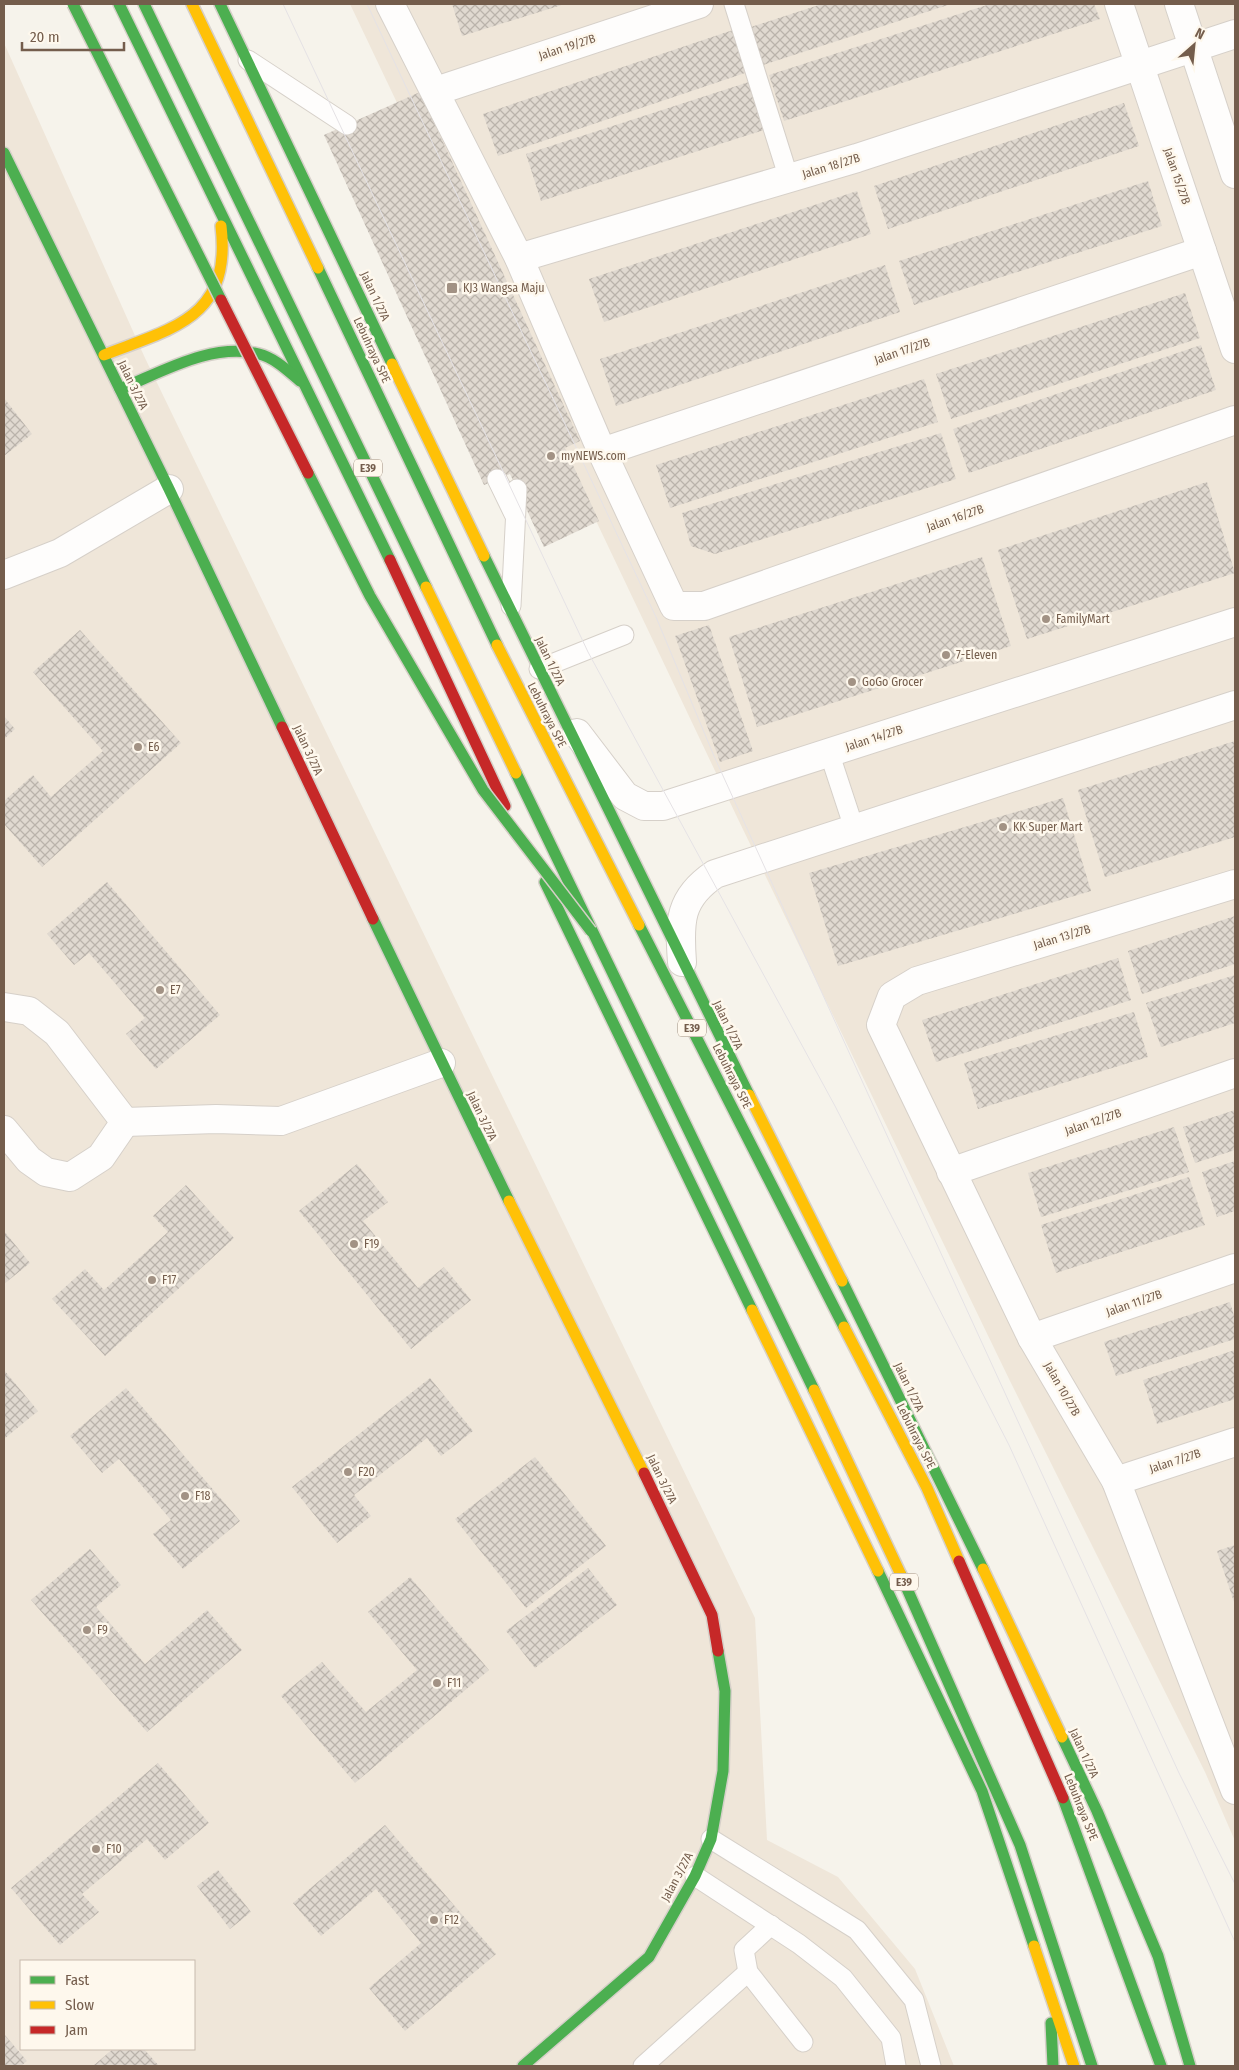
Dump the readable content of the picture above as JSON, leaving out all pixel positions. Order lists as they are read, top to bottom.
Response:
{
  "streets": {
    "main road": [
      "Jalan 1/27A",
      "Lebuhraya SPE",
      "Jalan 3/27A",
      "E39"
    ],
    "street": [
      "Jalan 19/27B",
      "Jalan 18/27B",
      "Jalan 15/27B",
      "Jalan 17/27B",
      "Jalan 16/27B",
      "Jalan 14/27B",
      "Jalan 13/27B",
      "Jalan 12/27B",
      "Jalan 11/27B",
      "Jalan 10/27B",
      "Jalan 7/27B"
    ]
  },
  "crossings": [
    ["Jalan 18/27B", "Jalan 15/27B"],
    ["Jalan 15/27B", "Jalan 17/27B"],
    ["Jalan 1/27A", "Jalan 14/27B"],
    ["Jalan 17/27B", "Jalan 16/27B"],
    ["Jalan 13/27B", "Jalan 10/27B"],
    ["Jalan 12/27B", "Jalan 10/27B"],
    ["Jalan 11/27B", "Jalan 10/27B"],
    ["Jalan 10/27B", "Jalan 7/27B"]
  ],
  "places": {
    "transit": ["KJ3 Wangsa Maju"],
    "other": [
      "myNEWS.com",
      "FamilyMart",
      "7-Eleven",
      "GoGo Grocer",
      "E6",
      "KK Super Mart",
      "E7",
      "F19",
      "F17",
      "F20",
      "F18",
      "F9",
      "F11",
      "F10",
      "F12"
    ]
  },
  "legend": ["Fast", "Slow", "Jam"],
  "scale_bar": "20 m",
  "north": "top right"
}
